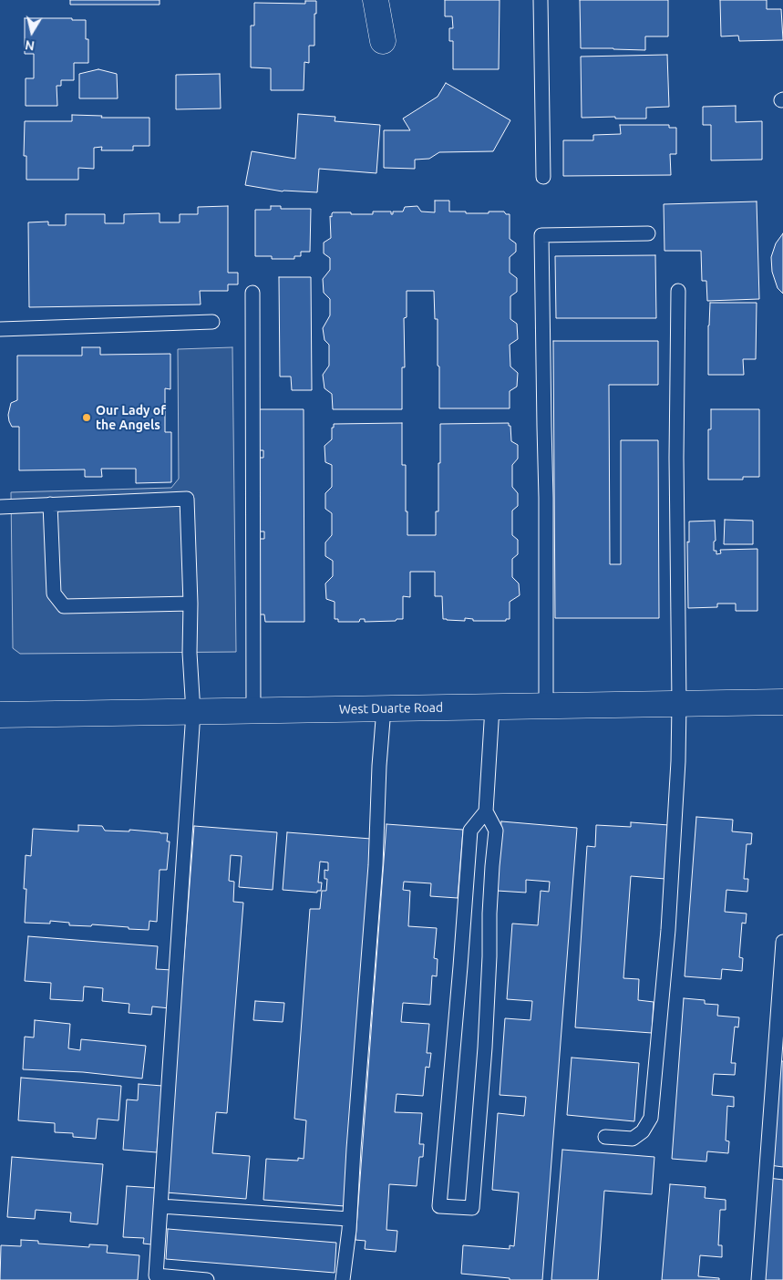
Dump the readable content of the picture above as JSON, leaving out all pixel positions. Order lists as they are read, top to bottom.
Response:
{
  "streets": {
    "main road": ["West Duarte Road"]
  },
  "places": ["Our Lady of the Angels"],
  "north": "bottom"
}
